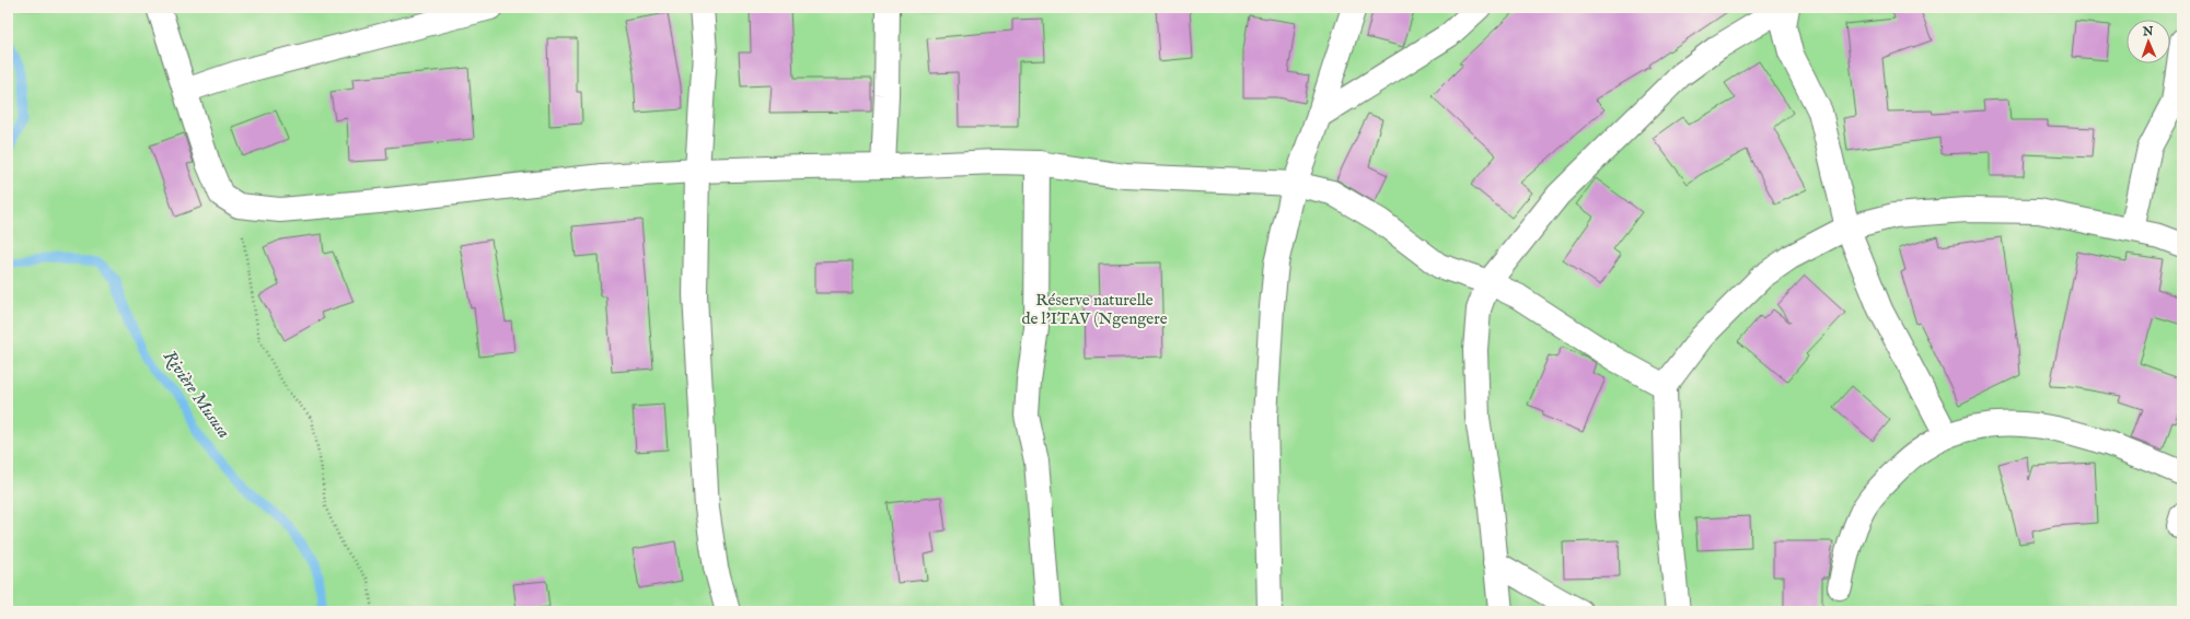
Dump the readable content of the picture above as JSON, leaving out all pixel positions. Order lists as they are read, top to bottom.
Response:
{
  "water": ["Rivière Mususa"],
  "parks": ["Réserve naturelle de l'ITAV (Ngengere"],
  "north": "top"
}
